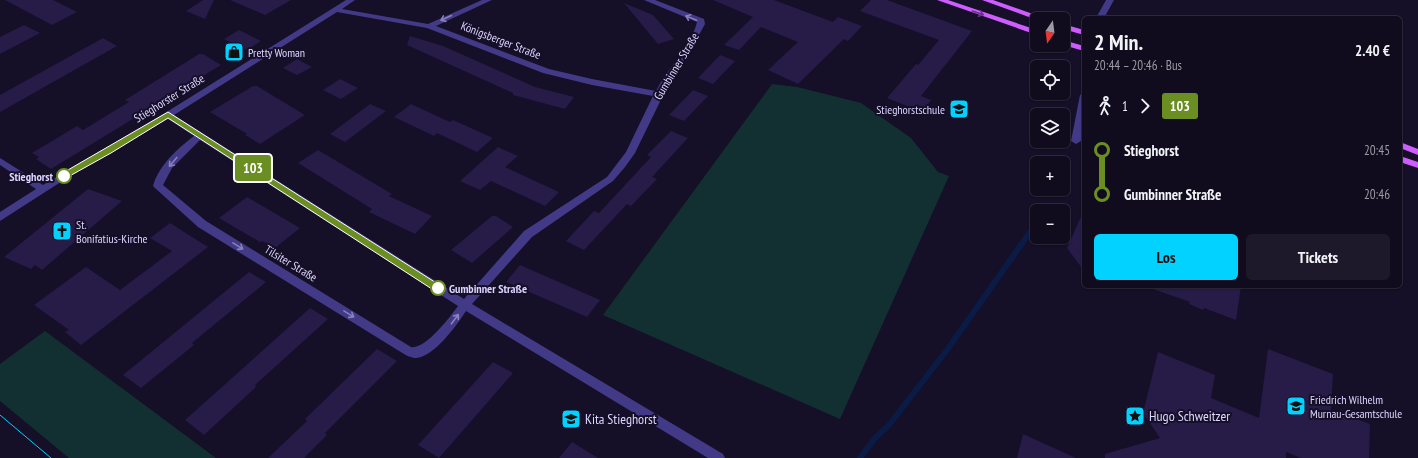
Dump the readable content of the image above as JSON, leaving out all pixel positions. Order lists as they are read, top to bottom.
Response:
{
  "streets": {
    "street": [
      "Königsberger Straße",
      "Gumbinner Straße",
      "Stieghorster Straße",
      "Tilsiter Straße"
    ]
  },
  "crossings": [
    ["Königsberger Straße", "Gumbinner Straße"],
    ["Königsberger Straße", "Stieghorster Straße"],
    ["Gumbinner Straße", "Tilsiter Straße"]
  ],
  "places": {
    "shop": ["Pretty Woman"],
    "school or university": ["Stieghorstschule", "Friedrich Wilhelm Murnau-Gesamtschule", "Kita Stieghorst"],
    "other": ["Stieghorst", "Gumbinner Straße"],
    "church": ["St. Bonifatius-Kirche"],
    "place": ["Hugo Schweitzer"]
  },
  "lines": ["bus line 103"],
  "north": "bottom",
  "page": {
    "on_map": "103",
    "map_buttons": ["+", "−"],
    "heading": ["2 Min.", "20:44 – 20:46 · Bus", "2.40 €"],
    "legs": ["1", "103"],
    "list": [
      {
        "name": "Stieghorst",
        "value": "20:45"
      },
      {
        "name": "Gumbinner Straße",
        "value": "20:46"
      }
    ],
    "buttons": ["Los", "Tickets"]
  }
}
